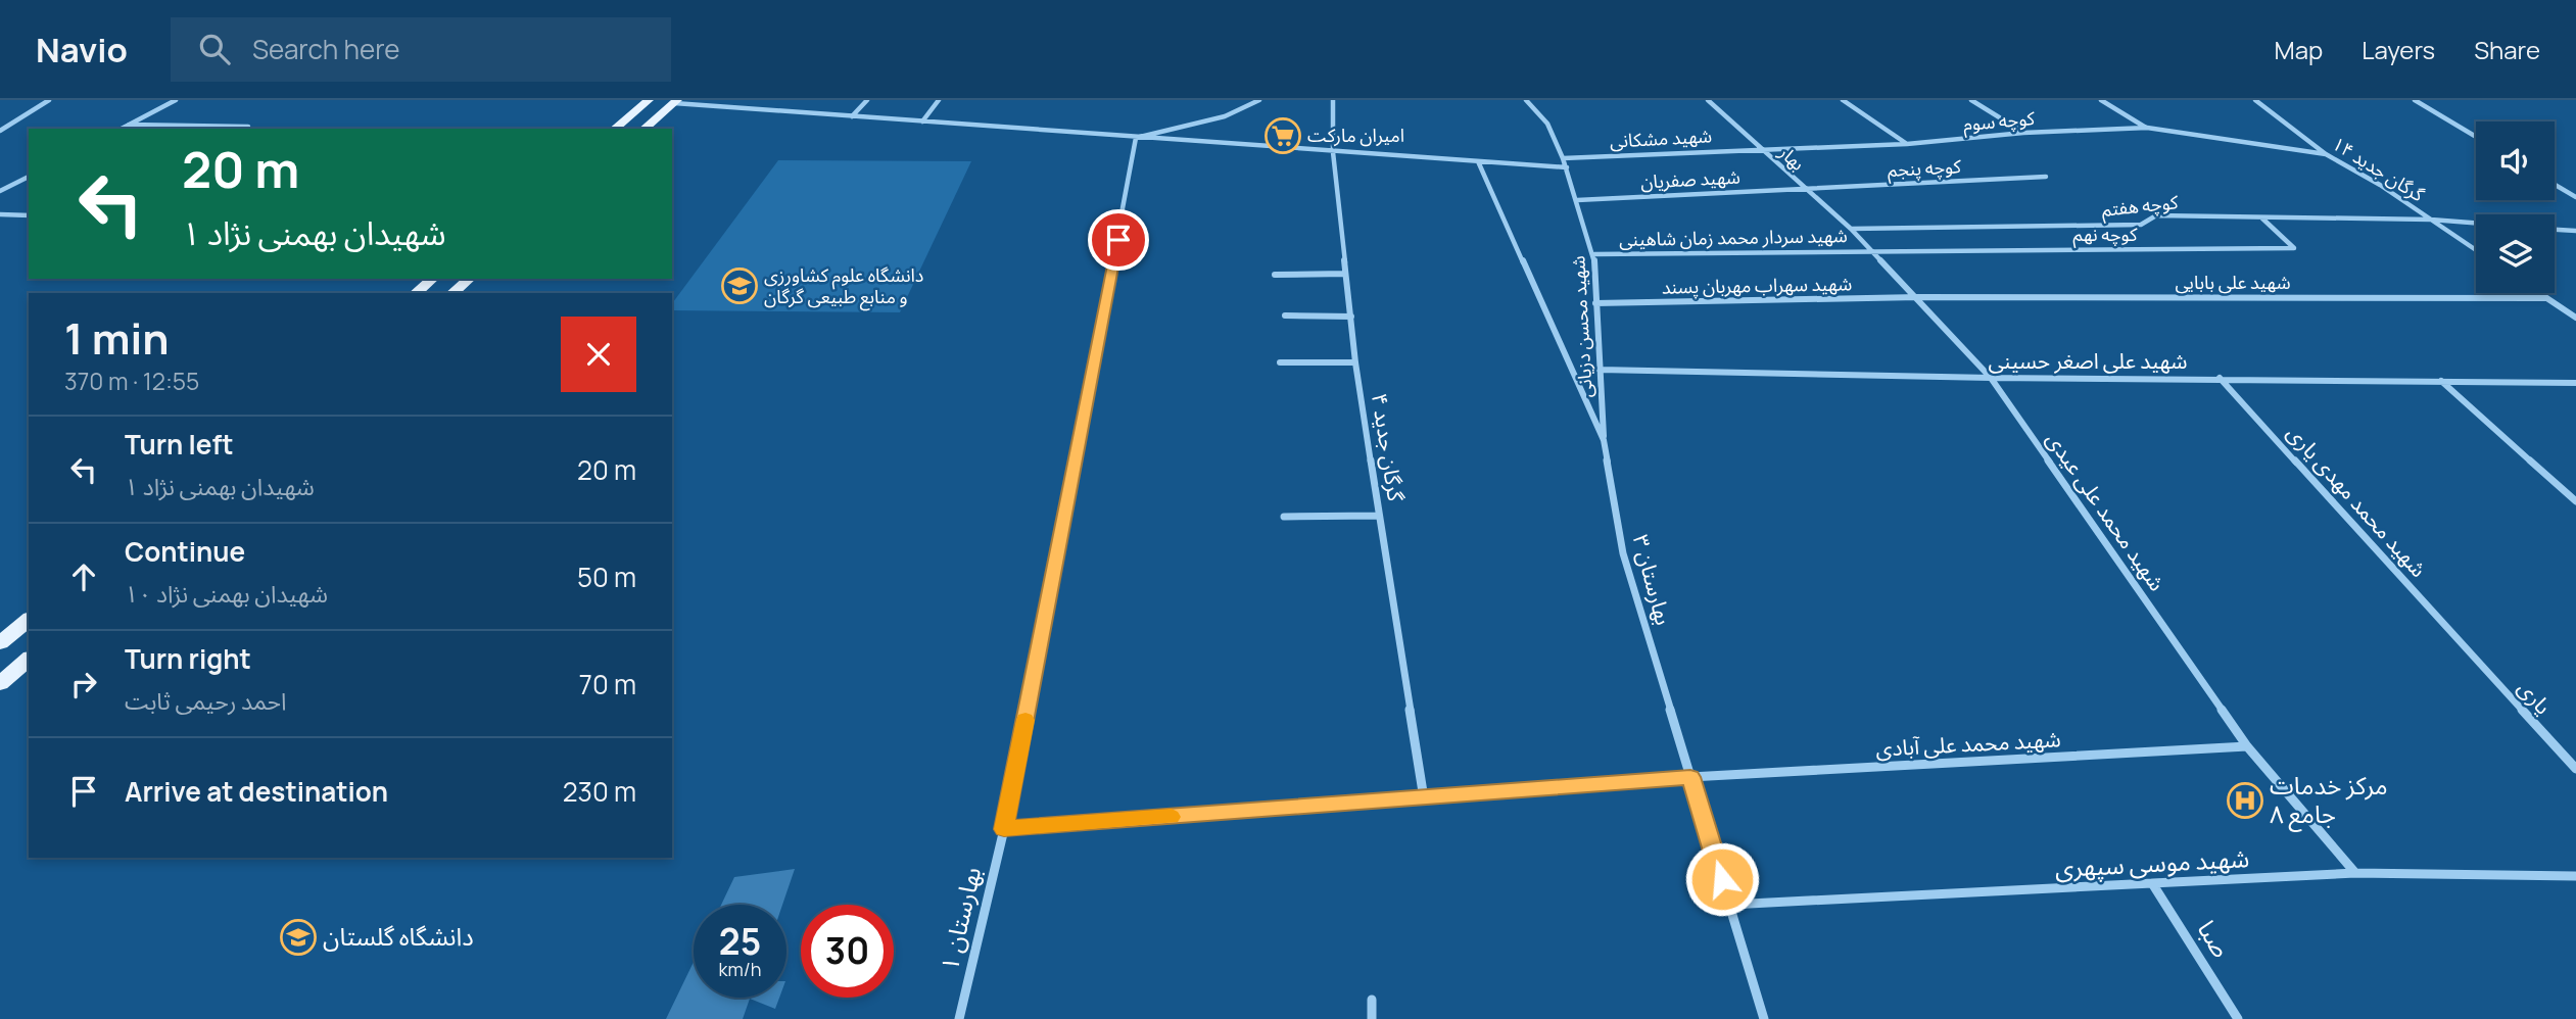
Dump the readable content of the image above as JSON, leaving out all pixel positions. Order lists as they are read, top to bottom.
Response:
{
  "streets": {
    "street": [
      "کوچه سوم",
      "شهید مشکانی",
      "بهار",
      "کوچه پنجم",
      "گرگان جدید ۱۴",
      "شهید صفریان",
      "کوچه هفتم",
      "کوچه نهم",
      "شهید سردار محمد زمان شاهینی",
      "شهید علی بابایی",
      "شهید سهراب مهربان پسند",
      "شهید محسن دزیانی",
      "شهید علی اصغر حسینی",
      "گرگان جدید ۴",
      "شهید محمد مهدی یاری",
      "شهید محمد علی عیدی",
      "بهارستان ۳",
      "یاری",
      "شهید محمد علی آبادی",
      "شهید موسی سپهری",
      "۱ بهارستان",
      "صبا"
    ]
  },
  "crossings": [
    ["کوچه سوم", "شهید مشکانی"],
    ["کوچه سوم", "بهار"],
    ["کوچه سوم", "گرگان جدید ۱۴"],
    ["شهید مشکانی", "بهار"],
    ["شهید مشکانی", "شهید محسن دزیانی"],
    ["بهار", "کوچه پنجم"],
    ["بهار", "شهید صفریان"],
    ["بهار", "شهید محمد علی عیدی"],
    ["کوچه پنجم", "شهید صفریان"],
    ["کوچه پنجم", "شهید محمد علی عیدی"],
    ["گرگان جدید ۱۴", "کوچه هفتم"],
    ["شهید صفریان", "شهید محسن دزیانی"],
    ["شهید صفریان", "شهید محمد علی عیدی"],
    ["کوچه هفتم", "کوچه نهم"],
    ["کوچه هفتم", "شهید محمد علی عیدی"],
    ["کوچه نهم", "شهید سردار محمد زمان شاهینی"],
    ["کوچه نهم", "شهید محمد علی عیدی"],
    ["شهید سردار محمد زمان شاهینی", "شهید محسن دزیانی"],
    ["شهید سردار محمد زمان شاهینی", "شهید محمد علی عیدی"],
    ["شهید علی بابایی", "شهید سهراب مهربان پسند"],
    ["شهید علی بابایی", "شهید محمد علی عیدی"],
    ["شهید سهراب مهربان پسند", "شهید محسن دزیانی"],
    ["شهید سهراب مهربان پسند", "شهید محمد علی عیدی"],
    ["شهید محسن دزیانی", "شهید علی اصغر حسینی"],
    ["شهید محسن دزیانی", "بهارستان ۳"],
    ["شهید علی اصغر حسینی", "شهید محمد مهدی یاری"],
    ["شهید علی اصغر حسینی", "شهید محمد علی عیدی"],
    ["گرگان جدید ۴", "شهید محمد علی آبادی"],
    ["شهید محمد مهدی یاری", "یاری"],
    ["شهید محمد علی عیدی", "شهید محمد علی آبادی"],
    ["شهید محمد علی عیدی", "شهید موسی سپهری"],
    ["بهارستان ۳", "شهید محمد علی آبادی"],
    ["بهارستان ۳", "شهید موسی سپهری"],
    ["شهید محمد علی آبادی", "۱ بهارستان"],
    ["شهید موسی سپهری", "صبا"]
  ],
  "places": {
    "supermarket": ["امیران مارکت"],
    "school or university": ["دانشگاه علوم کشاورزی و منابع طبیعی گرگان", "دانشگاه گلستان"],
    "hospital": ["مرکز خدمات جامع ۸"]
  },
  "page": {
    "header": "Navio",
    "search": "Search here",
    "nav": ["Map", "Layers", "Share"],
    "turn": ["20 m", "۱ شهیدان بهمنی نژاد"],
    "heading": ["1 min", "370 m · 12:55"],
    "list": [
      {
        "name": "Turn left",
        "note": "۱ شهیدان بهمنی نژاد",
        "value": "20 m"
      },
      {
        "name": "Continue",
        "note": "۱۰ شهیدان بهمنی نژاد",
        "value": "50 m"
      },
      {
        "name": "Turn right",
        "note": "احمد رحیمی ثابت",
        "value": "70 m"
      },
      {
        "name": "Arrive at destination",
        "value": "230 m"
      }
    ],
    "speed": "25 km/h",
    "limit": "30"
  }
}
